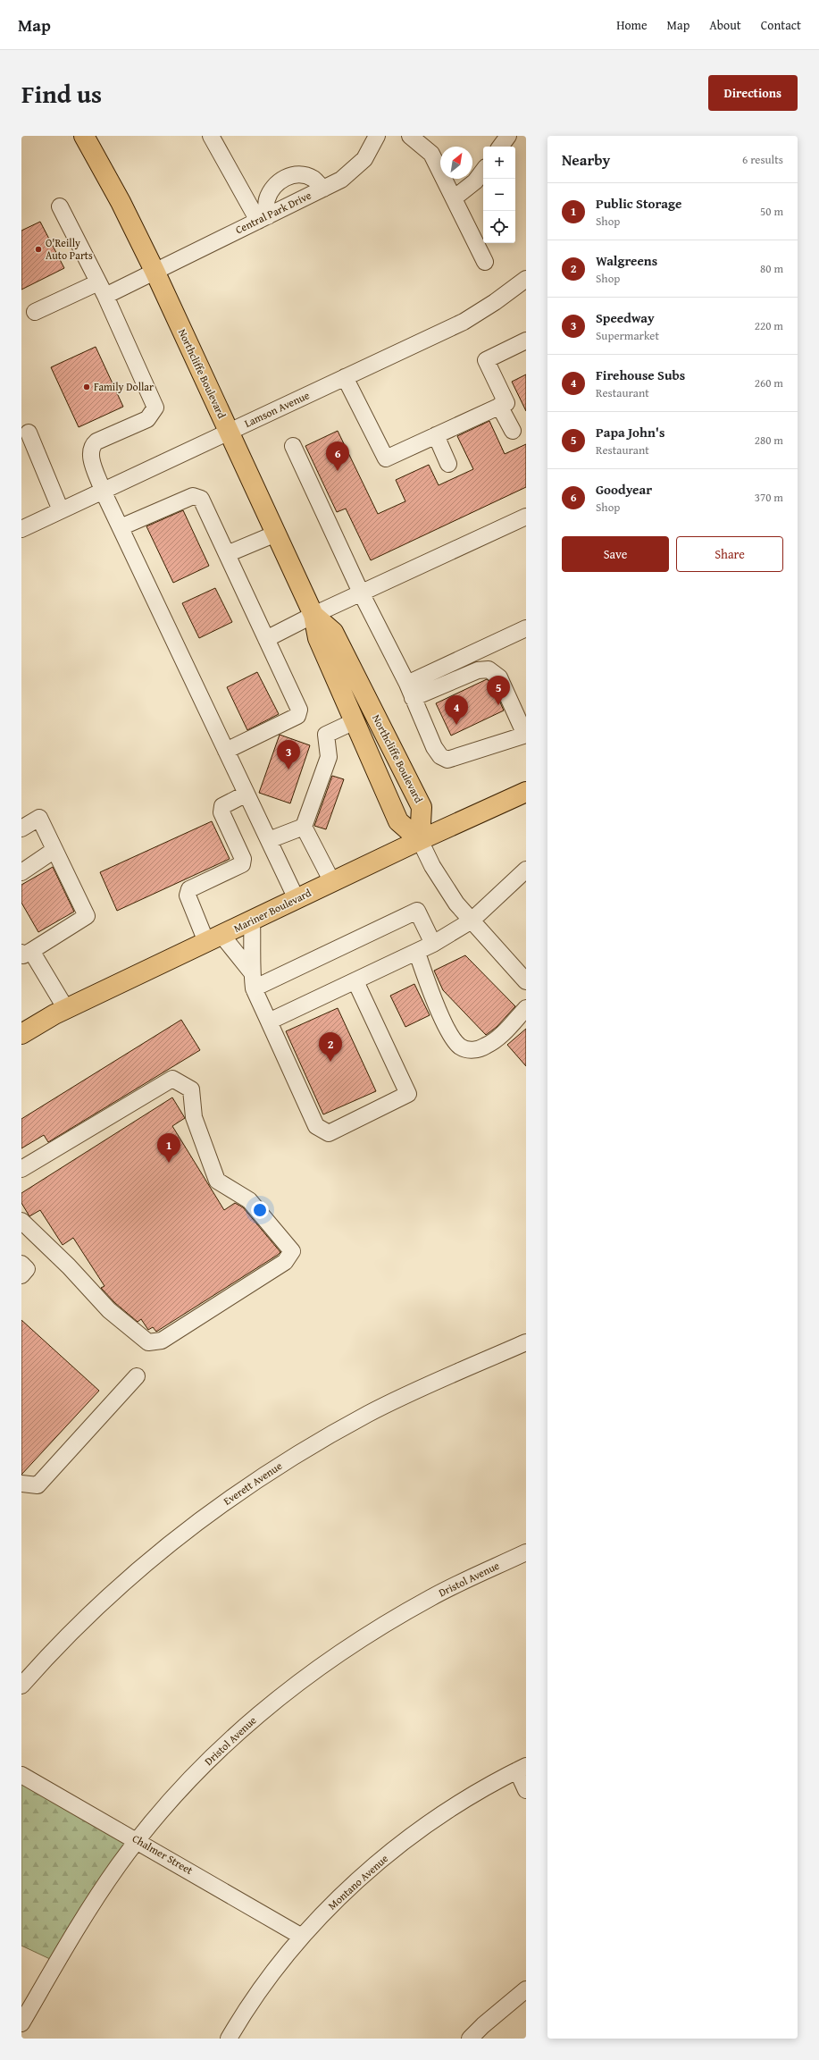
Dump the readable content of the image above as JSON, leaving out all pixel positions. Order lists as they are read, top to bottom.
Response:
{
  "streets": {
    "main road": ["Northcliffe Boulevard", "Mariner Boulevard"],
    "street": [
      "Central Park Drive",
      "Lamson Avenue",
      "Everett Avenue",
      "Dristol Avenue",
      "Chalmer Street",
      "Montano Avenue"
    ]
  },
  "crossings": [
    ["Central Park Drive", "Northcliffe Boulevard"],
    ["Northcliffe Boulevard", "Lamson Avenue"],
    ["Northcliffe Boulevard", "Mariner Boulevard"],
    ["Dristol Avenue", "Chalmer Street"],
    ["Chalmer Street", "Montano Avenue"]
  ],
  "places": ["O'Reilly Auto Parts", "Family Dollar"],
  "north": "top right",
  "page": {
    "header": "Map",
    "nav": [
      "Home",
      "Map",
      "About",
      "Contact"
    ],
    "title": "Find us",
    "buttons": [
      "Directions",
      ["Save", "Share"]
    ],
    "heading": ["Nearby", "6 results"],
    "map_buttons": ["+", "−"],
    "list": [
      {
        "mark": "1",
        "name": "Public Storage",
        "note": "Shop",
        "value": "50 m"
      },
      {
        "mark": "2",
        "name": "Walgreens",
        "note": "Shop",
        "value": "80 m"
      },
      {
        "mark": "3",
        "name": "Speedway",
        "note": "Supermarket",
        "value": "220 m"
      },
      {
        "mark": "4",
        "name": "Firehouse Subs",
        "note": "Restaurant",
        "value": "260 m"
      },
      {
        "mark": "5",
        "name": "Papa John's",
        "note": "Restaurant",
        "value": "280 m"
      },
      {
        "mark": "6",
        "name": "Goodyear",
        "note": "Shop",
        "value": "370 m"
      }
    ],
    "pins": [
      "6",
      "5",
      "4",
      "3",
      "2",
      "1"
    ]
  }
}
